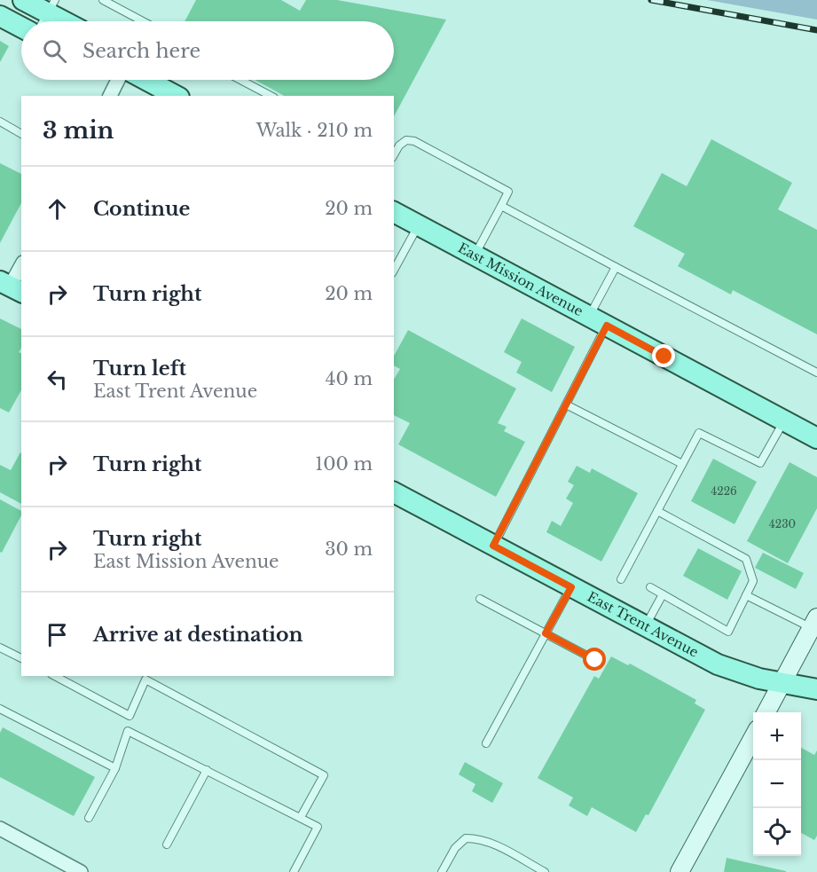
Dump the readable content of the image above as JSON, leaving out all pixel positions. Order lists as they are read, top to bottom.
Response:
{
  "streets": {
    "main road": ["East Mission Avenue", "East Trent Avenue"]
  },
  "house_numbers": ["4226", "4230"],
  "page": {
    "search": "Search here",
    "heading": ["3 min", "Walk · 210 m"],
    "list": [
      ["Continue", "20 m"],
      ["Turn right", "20 m"],
      ["Turn left", "East Trent Avenue", "40 m"],
      ["Turn right", "100 m"],
      ["Turn right", "East Mission Avenue", "30 m"],
      "Arrive at destination"
    ],
    "map_buttons": ["+", "−"]
  }
}
